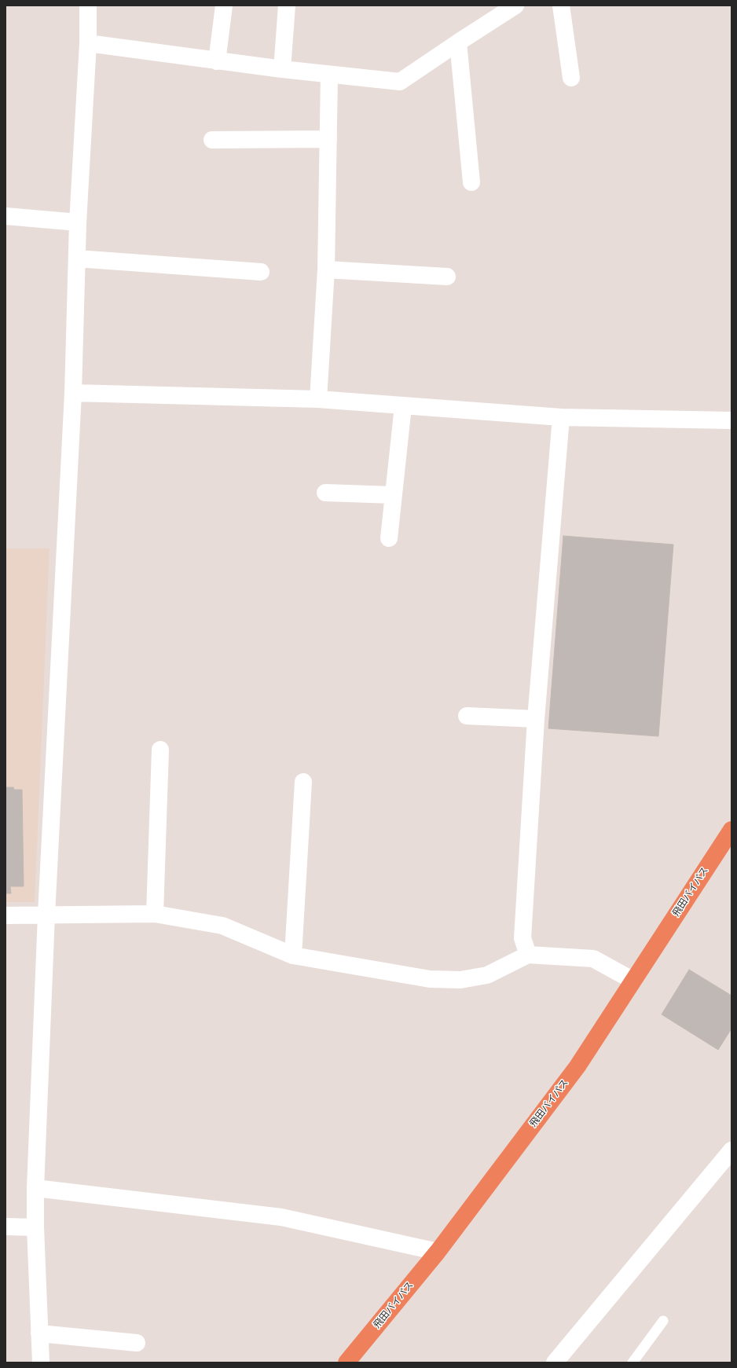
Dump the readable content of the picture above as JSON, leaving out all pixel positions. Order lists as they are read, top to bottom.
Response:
{
  "streets": {
    "highway": ["飛田バイパス"]
  }
}
